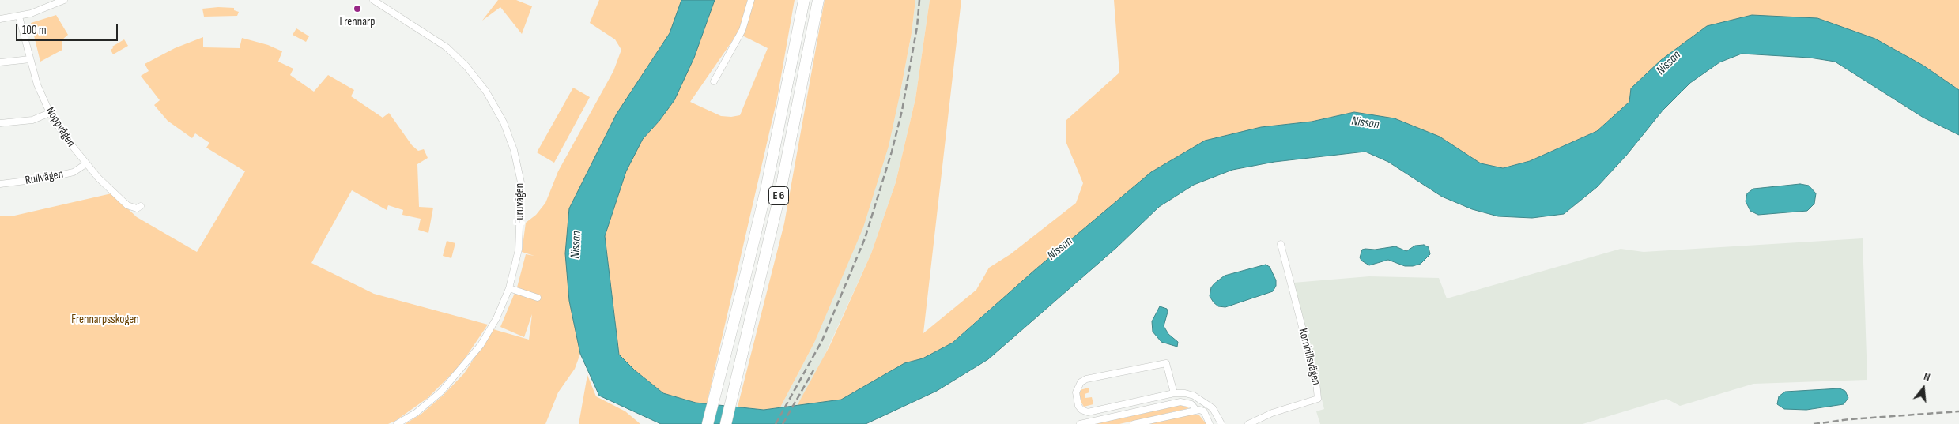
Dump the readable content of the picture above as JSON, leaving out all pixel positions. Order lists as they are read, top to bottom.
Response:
{
  "streets": {
    "highway": ["E 6"],
    "street": [
      "Noppvägen",
      "Rullvägen",
      "Furuvägen",
      "Kornhillsvägen"
    ]
  },
  "crossings": [
    ["Noppvägen", "Rullvägen"]
  ],
  "water": ["Nissan"],
  "parks": ["Frennarpsskogen"],
  "places": ["Frennarp"],
  "scale_bar": "100 m",
  "north": "top"
}
